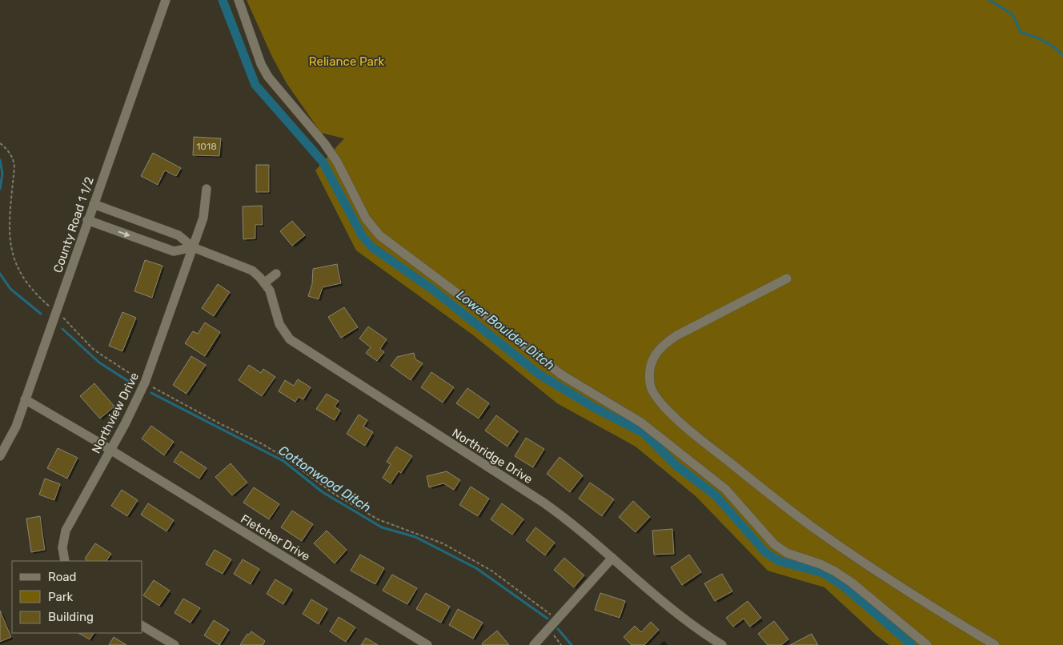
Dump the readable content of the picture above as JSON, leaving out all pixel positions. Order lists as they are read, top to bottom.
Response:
{
  "streets": {
    "street": [
      "County Road 1 1/2",
      "Northview Drive",
      "Northridge Drive",
      "Fletcher Drive"
    ]
  },
  "crossings": [
    ["County Road 1 1/2", "Northridge Drive"],
    ["County Road 1 1/2", "Fletcher Drive"],
    ["Northview Drive", "Northridge Drive"],
    ["Northview Drive", "Fletcher Drive"]
  ],
  "water": ["Lower Boulder Ditch", "Cottonwood Ditch"],
  "parks": ["Reliance Park"],
  "house_numbers": ["1018"],
  "legend": ["Road", "Park", "Building"]
}
